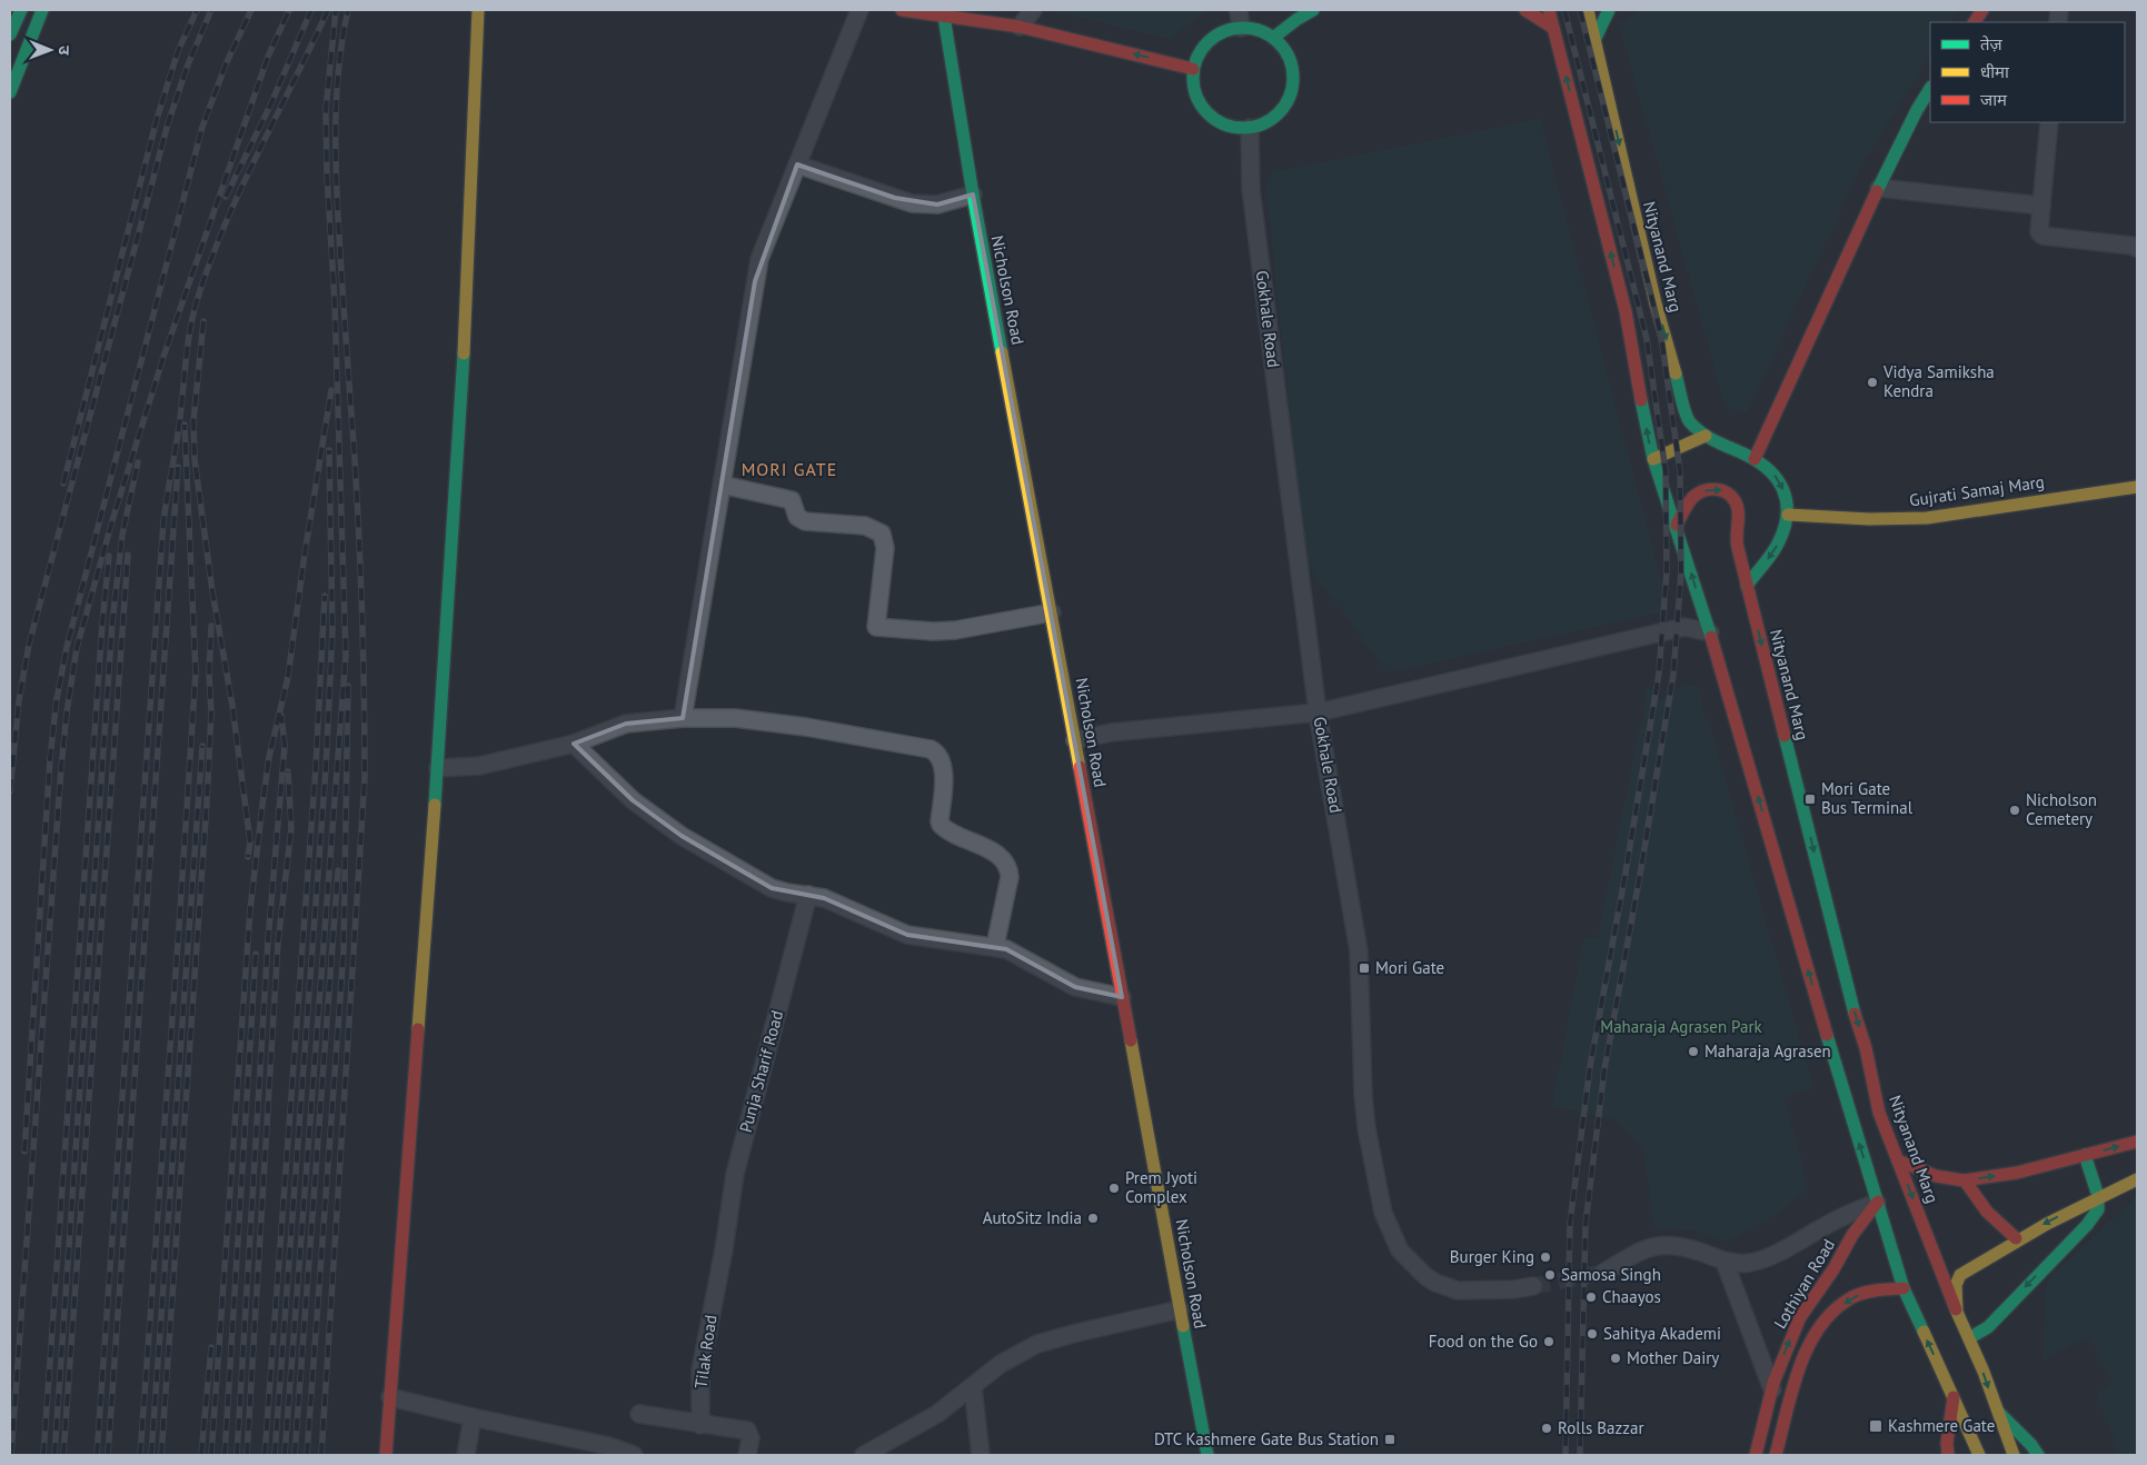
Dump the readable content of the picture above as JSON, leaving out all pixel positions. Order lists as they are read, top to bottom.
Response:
{
  "streets": {
    "main road": [
      "Nityanand Marg",
      "Nicholson Road",
      "Gujrati Samaj Marg",
      "Lothiyan Road"
    ],
    "street": ["Gokhale Road", "Punja Sharif Road", "Tilak Road"]
  },
  "crossings": [
    ["Nityanand Marg", "Gujrati Samaj Marg"],
    ["Nityanand Marg", "Lothiyan Road"],
    ["Punja Sharif Road", "Tilak Road"]
  ],
  "districts": ["MORI GATE"],
  "parks": ["Maharaja Agrasen Park"],
  "places": {
    "other": [
      "Vidya Samiksha Kendra",
      "Nicholson Cemetery",
      "Maharaja Agrasen",
      "Prem Jyoti Complex",
      "AutoSitz India",
      "Burger King",
      "Samosa Singh",
      "Chaayos",
      "Sahitya Akademi",
      "Food on the Go",
      "Mother Dairy",
      "Rolls Bazzar"
    ],
    "transit": [
      "Mori Gate Bus Terminal",
      "Mori Gate",
      "Kashmere Gate",
      "DTC Kashmere Gate Bus Station"
    ]
  },
  "legend": ["तेज़", "धीमा", "जाम"],
  "north": "right"
}
